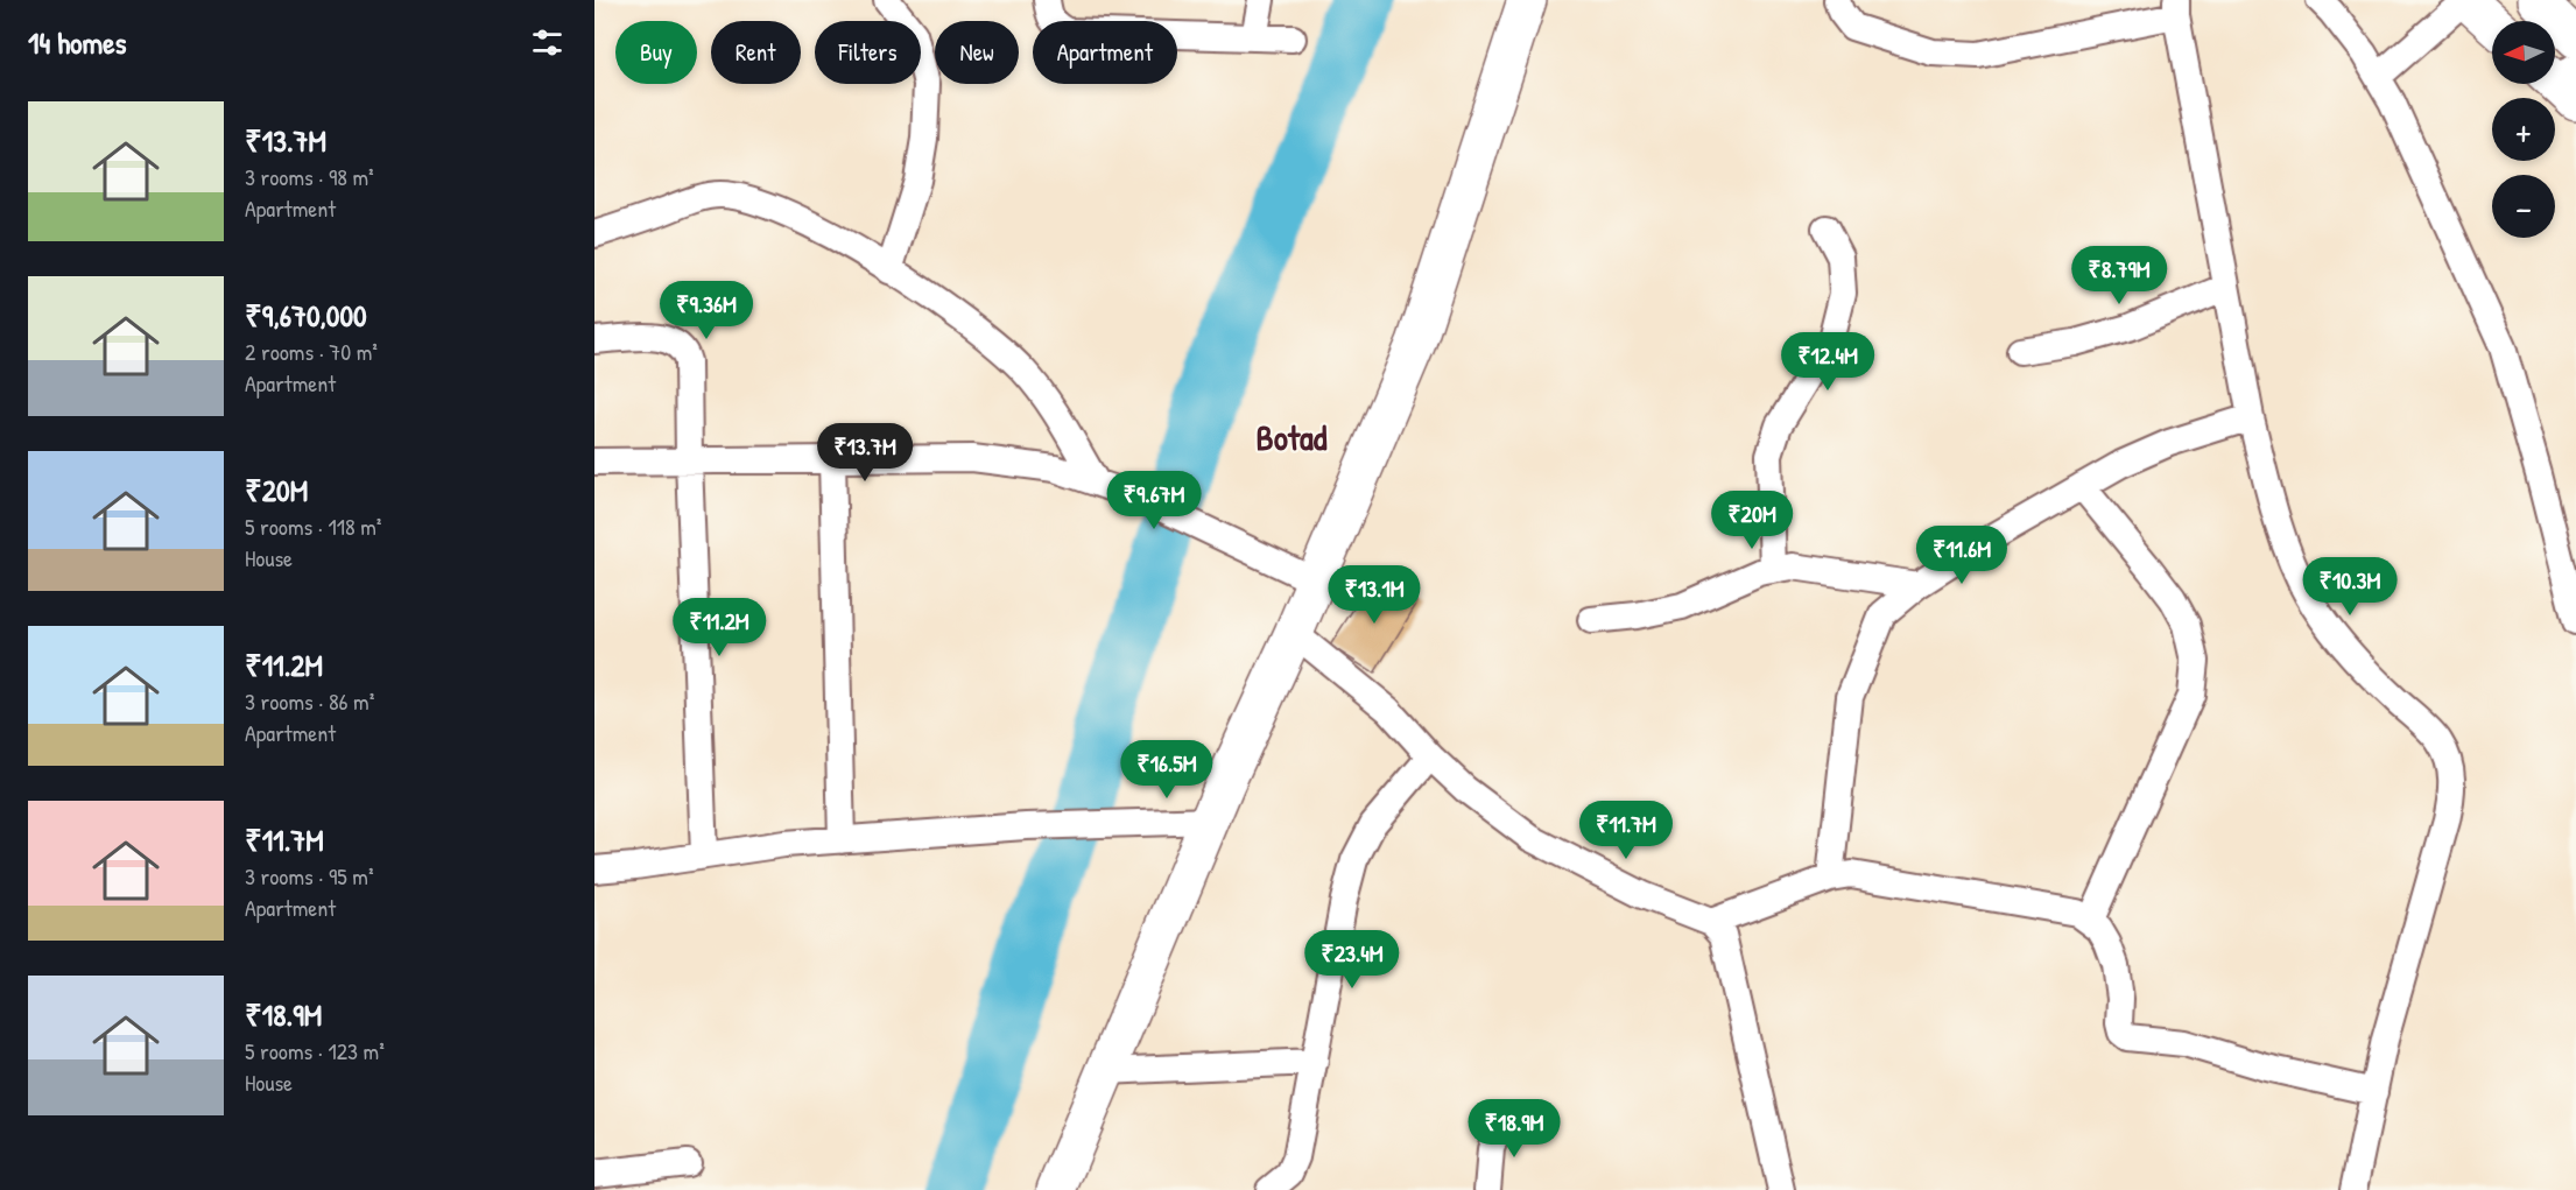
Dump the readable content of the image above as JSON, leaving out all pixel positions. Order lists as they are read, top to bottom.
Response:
{
  "districts": ["Botad"],
  "north": "left",
  "page": {
    "heading": "14 homes",
    "map_buttons": ["+", "−"],
    "chip": [
      "Buy",
      "Rent",
      "Filters",
      "New",
      "Apartment"
    ],
    "list": [
      {
        "name": "₹13.7M",
        "note": "3 rooms · 98 m² · Apartment"
      },
      {
        "name": "₹9,670,000",
        "note": "2 rooms · 70 m² · Apartment"
      },
      {
        "name": "₹20M",
        "note": "5 rooms · 118 m² · House"
      },
      {
        "name": "₹11.2M",
        "note": "3 rooms · 86 m² · Apartment"
      },
      {
        "name": "₹11.7M",
        "note": "3 rooms · 95 m² · Apartment"
      },
      {
        "name": "₹18.9M",
        "note": "5 rooms · 123 m² · House"
      }
    ],
    "price": [
      "₹8.79M",
      "₹9.36M",
      "₹12.4M",
      "₹13.7M",
      "₹9.67M",
      "₹20M",
      "₹11.6M",
      "₹10.3M",
      "₹13.1M",
      "₹11.2M",
      "₹16.5M",
      "₹11.7M",
      "₹23.4M",
      "₹18.9M"
    ]
  }
}
